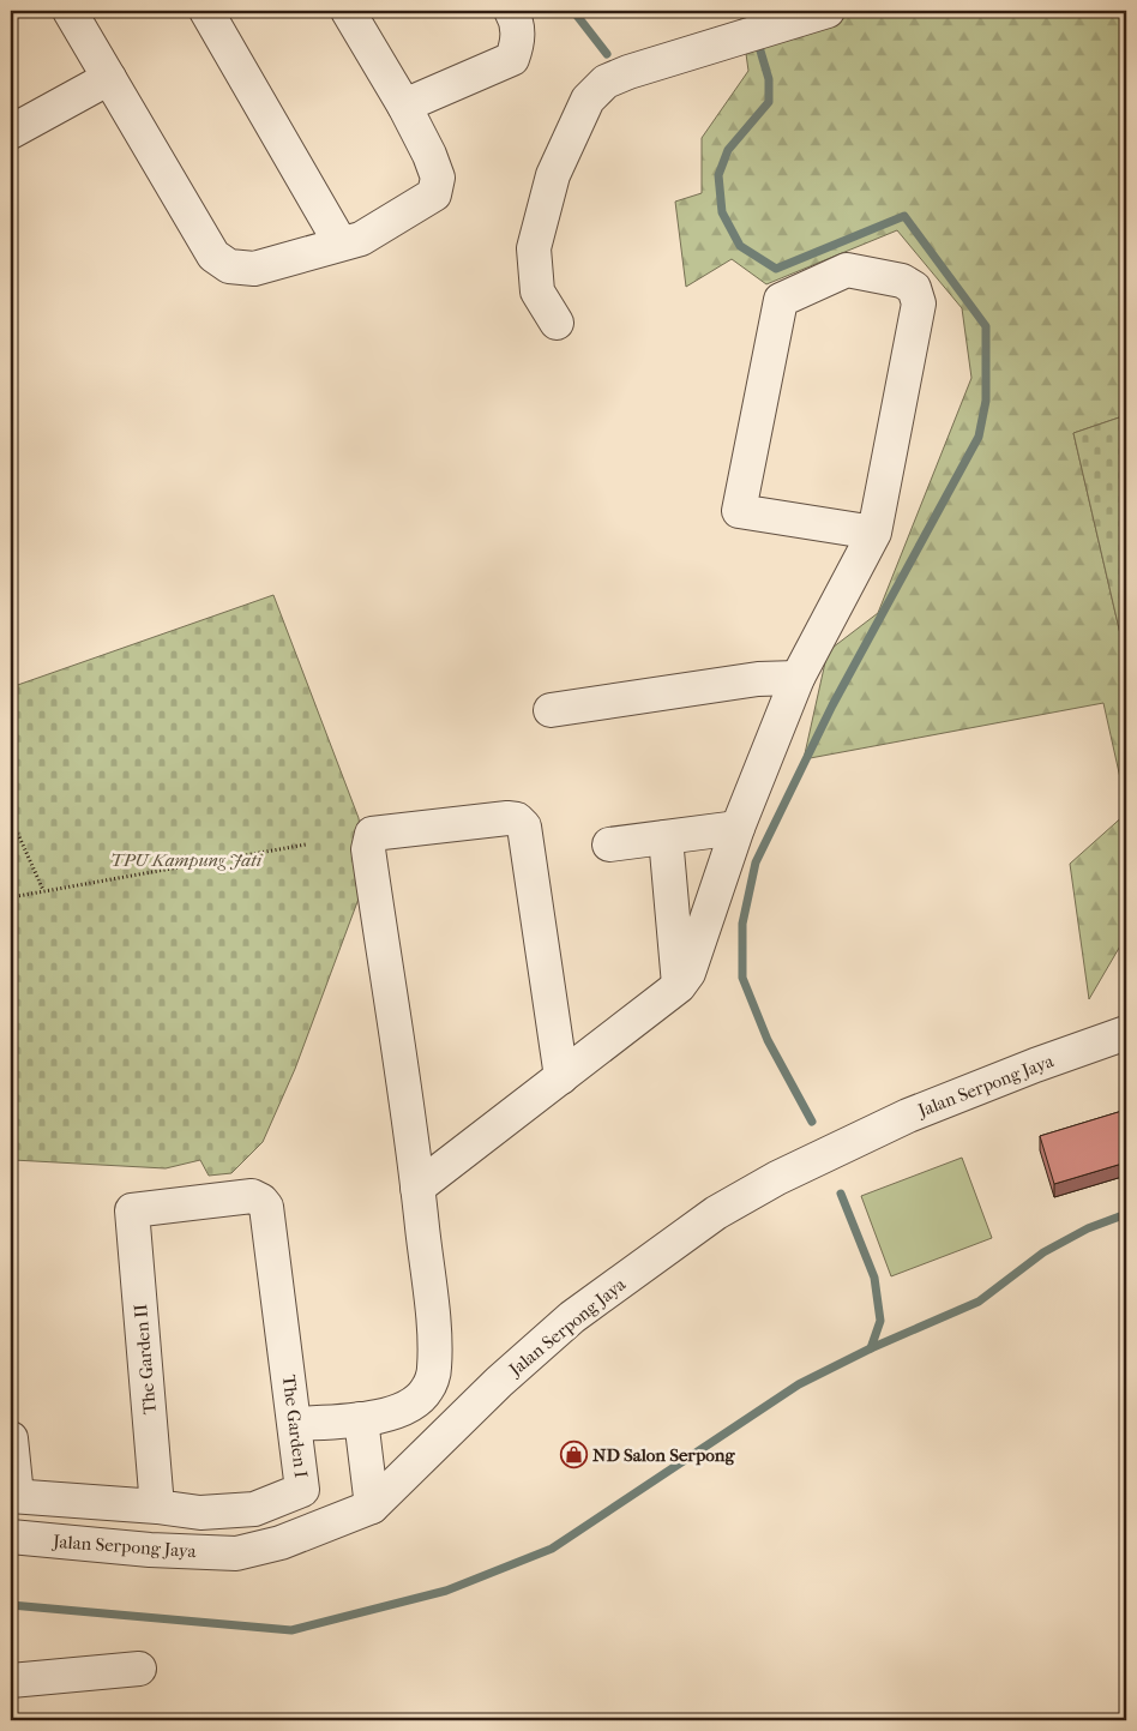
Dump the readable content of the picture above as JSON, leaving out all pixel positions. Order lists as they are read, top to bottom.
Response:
{
  "streets": {
    "street": ["Jalan Serpong Jaya", "The Garden II", "The Garden I"]
  },
  "crossings": [
    ["The Garden II", "The Garden I"]
  ],
  "parks": ["TPU Kampung Jati"],
  "places": {
    "shop": ["ND Salon Serpong"]
  }
}
